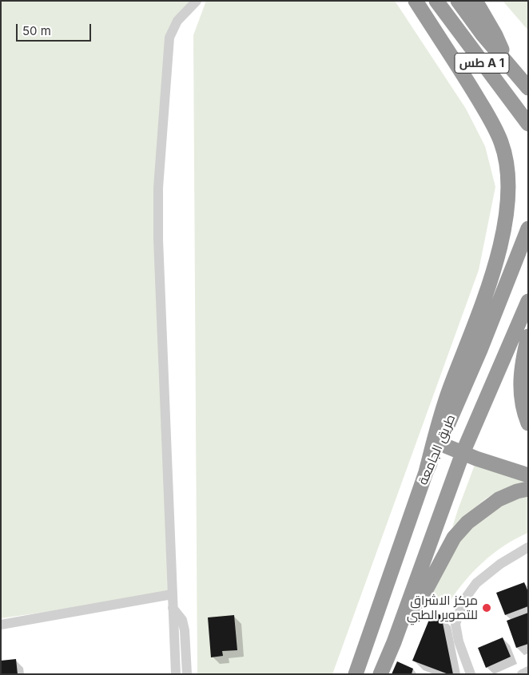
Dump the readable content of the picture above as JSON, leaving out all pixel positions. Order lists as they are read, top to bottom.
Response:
{
  "streets": {
    "highway": ["طس A 1", "طريق الجامعة"]
  },
  "places": ["مركز الاشراق للتصوير الطبي"],
  "scale_bar": "50 m"
}
